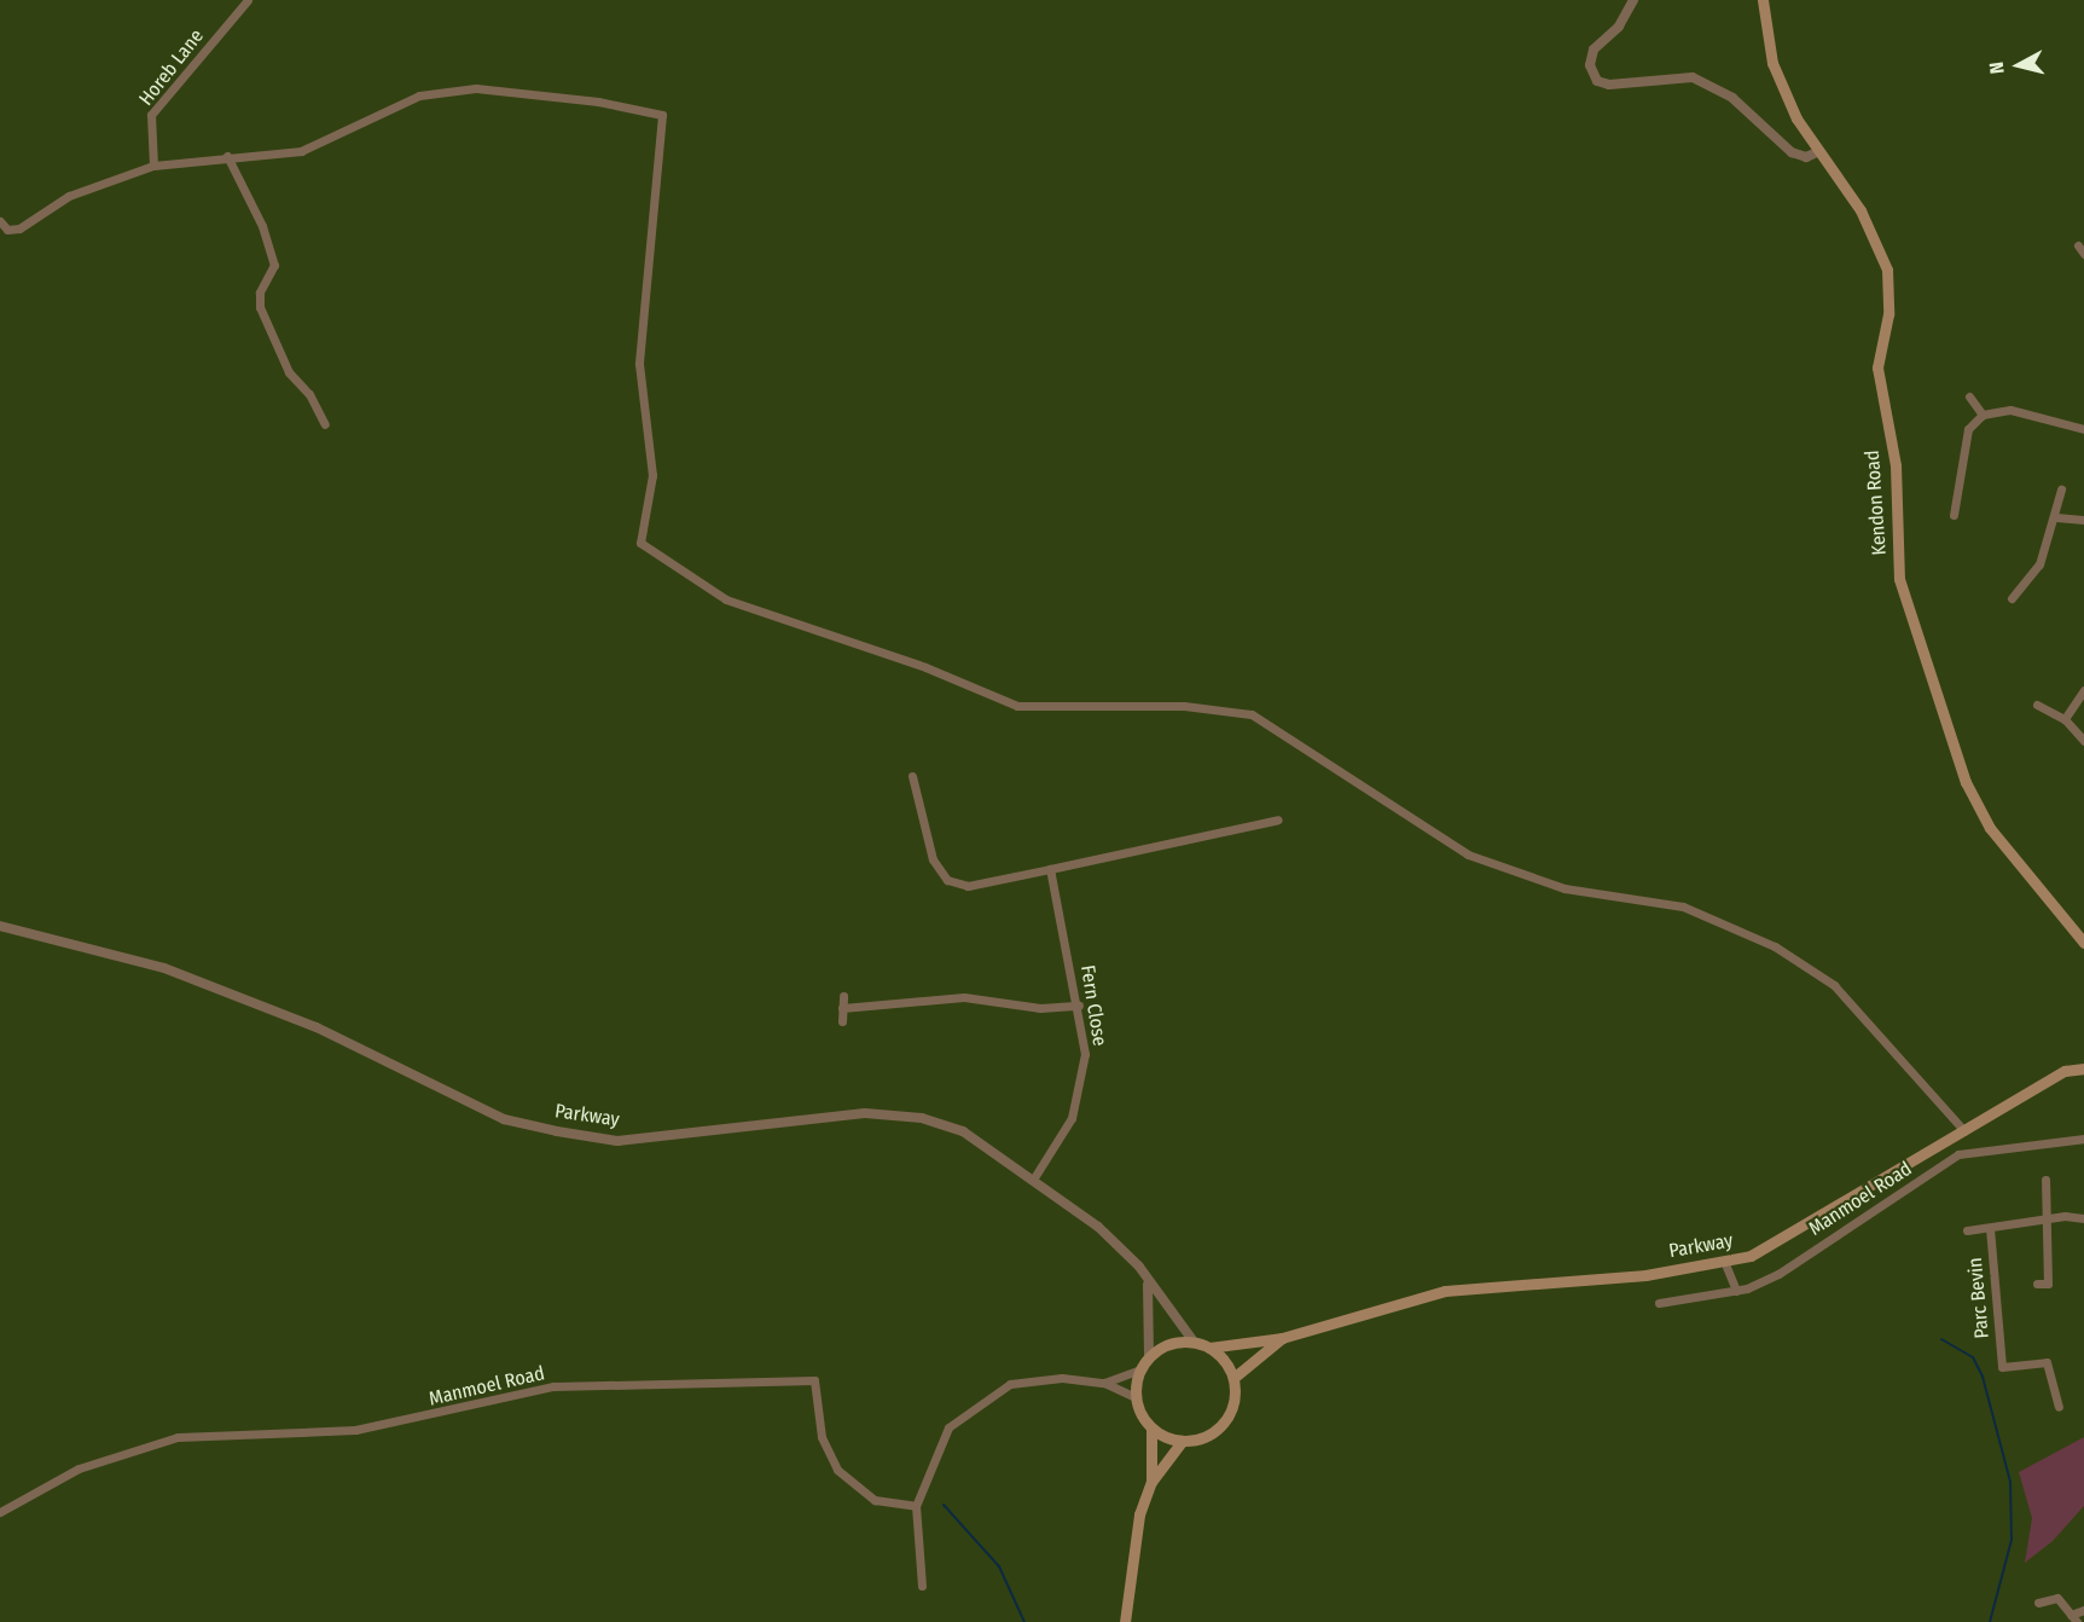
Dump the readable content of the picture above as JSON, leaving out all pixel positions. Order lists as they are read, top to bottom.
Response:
{
  "streets": {
    "main road": ["Kendon Road", "Parkway"],
    "street": [
      "Horeb Lane",
      "Fern Close",
      "Manmoel Road",
      "Parc Bevin"
    ]
  },
  "crossings": [
    ["Fern Close", "Parkway"]
  ],
  "north": "left"
}
